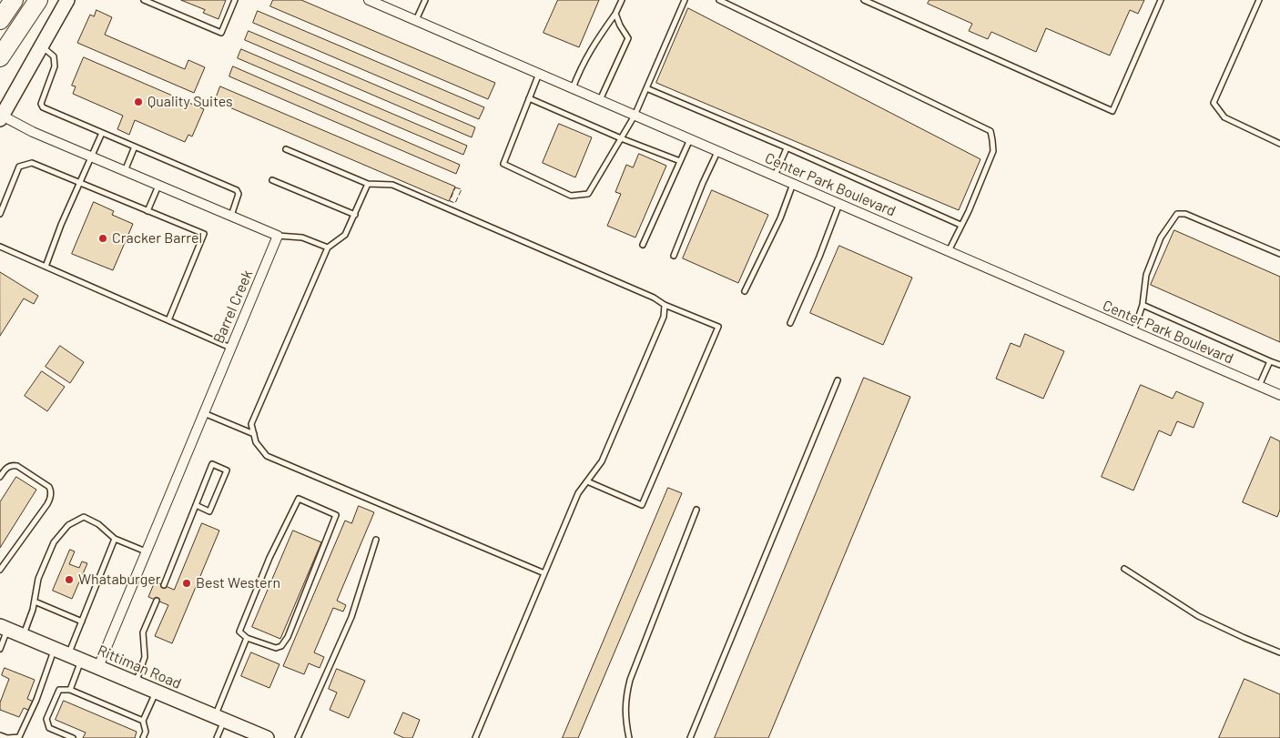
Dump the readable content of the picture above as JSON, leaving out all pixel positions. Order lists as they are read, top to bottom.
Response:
{
  "streets": {
    "main road": ["Rittiman Road"],
    "street": ["Center Park Boulevard", "Barrel Creek"]
  },
  "crossings": [
    ["Barrel Creek", "Rittiman Road"]
  ],
  "places": [
    "Quality Suites",
    "Cracker Barrel",
    "Whataburger",
    "Best Western"
  ]
}
